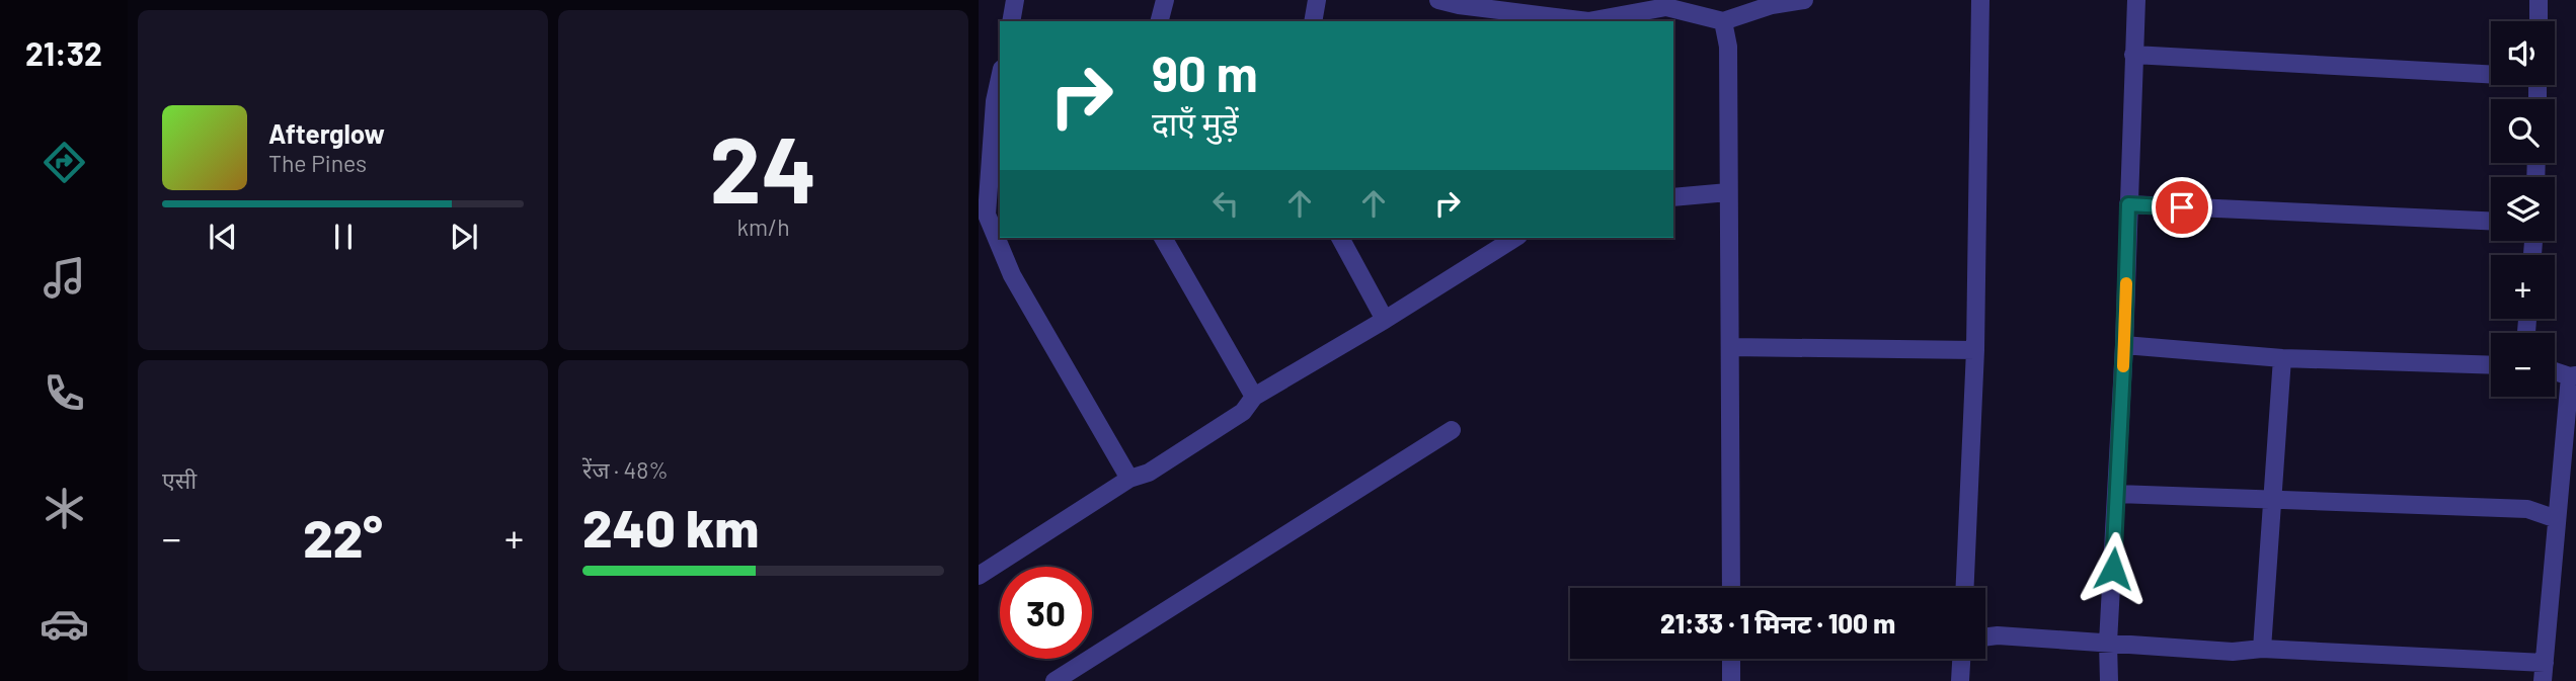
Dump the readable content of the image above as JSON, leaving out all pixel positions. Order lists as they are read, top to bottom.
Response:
{
  "page": {
    "tabs": "21:32",
    "tile": [
      ["24", "km/h"],
      "एसी",
      ["रेंज · 48%", "240 km"]
    ],
    "map_buttons": ["+", "−"],
    "turn": ["90 m", "दाएँ मुड़ें"],
    "song": ["Afterglow", "The Pines"],
    "heat": ["−", "22°", "+"],
    "limit": "30",
    "trip": "21:33 · 1 मिनट · 100 m"
  }
}
